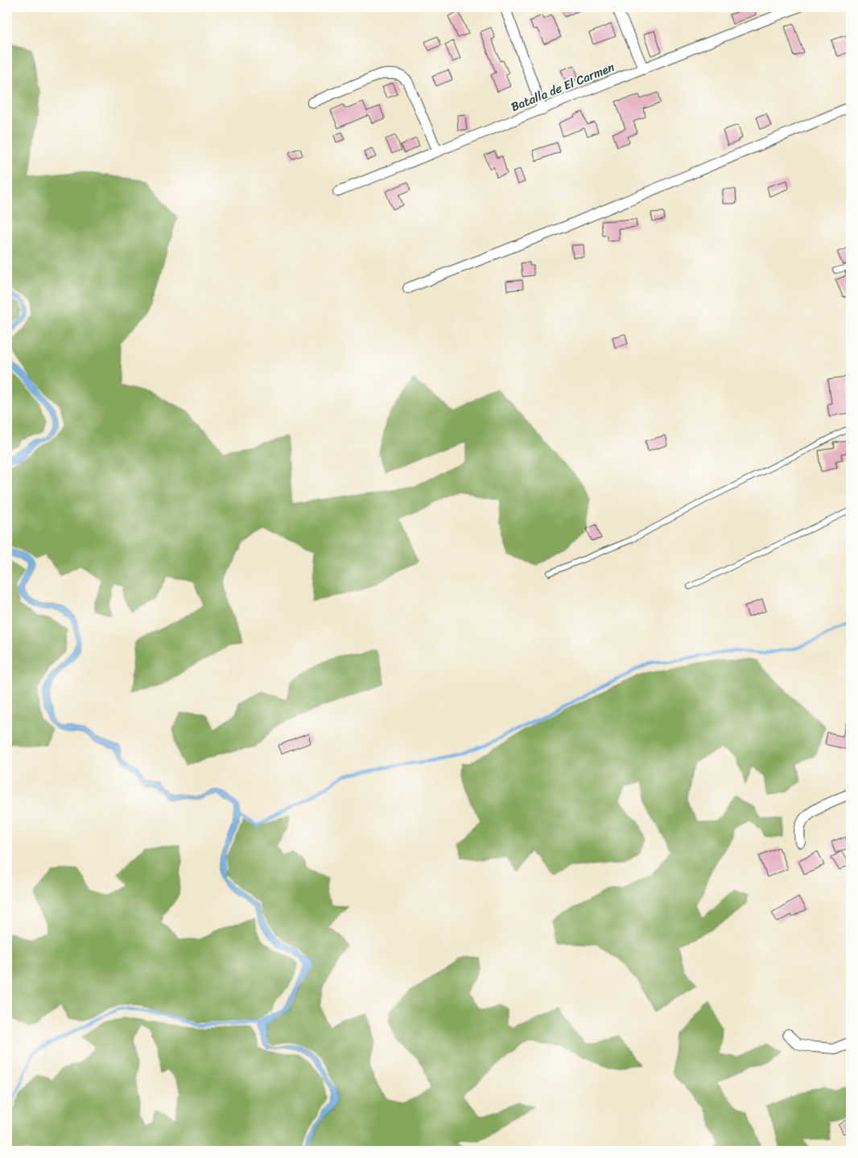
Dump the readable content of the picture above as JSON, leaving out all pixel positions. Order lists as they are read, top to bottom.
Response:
{
  "streets": {
    "street": ["Batalla de El Carmen"]
  }
}
